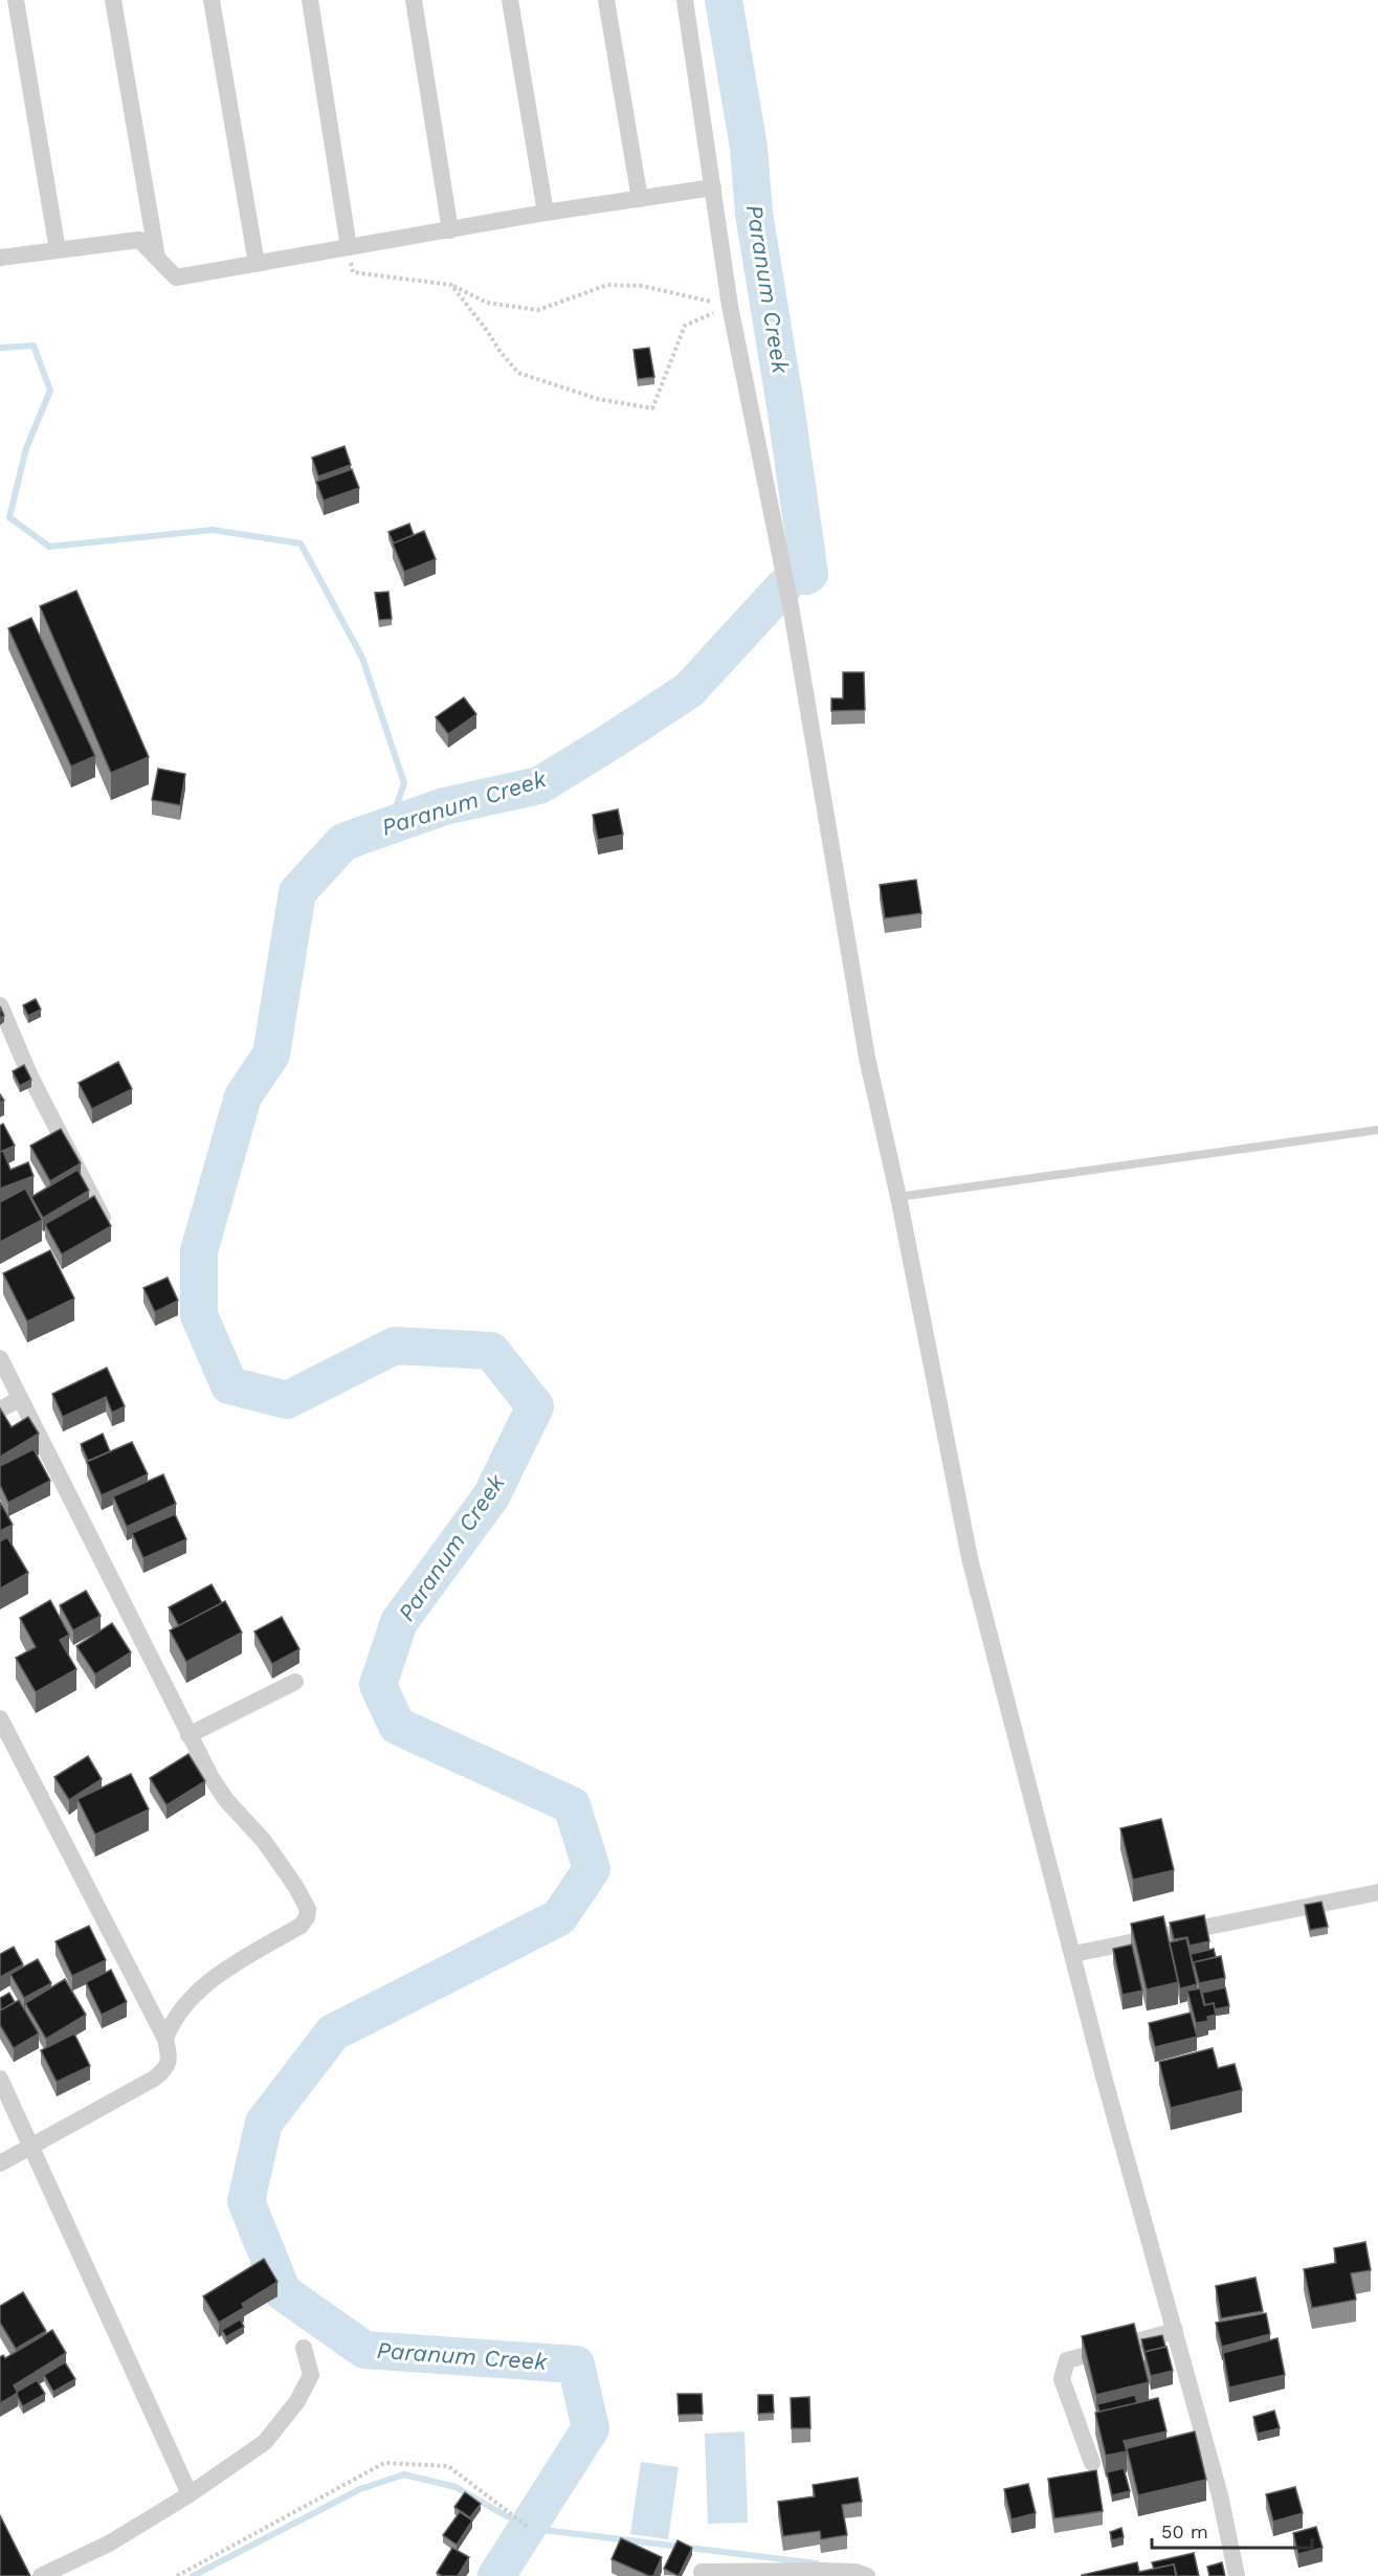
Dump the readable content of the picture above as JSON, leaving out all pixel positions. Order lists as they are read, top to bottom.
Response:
{
  "water": ["Paranum Creek"],
  "scale_bar": "50 m"
}
